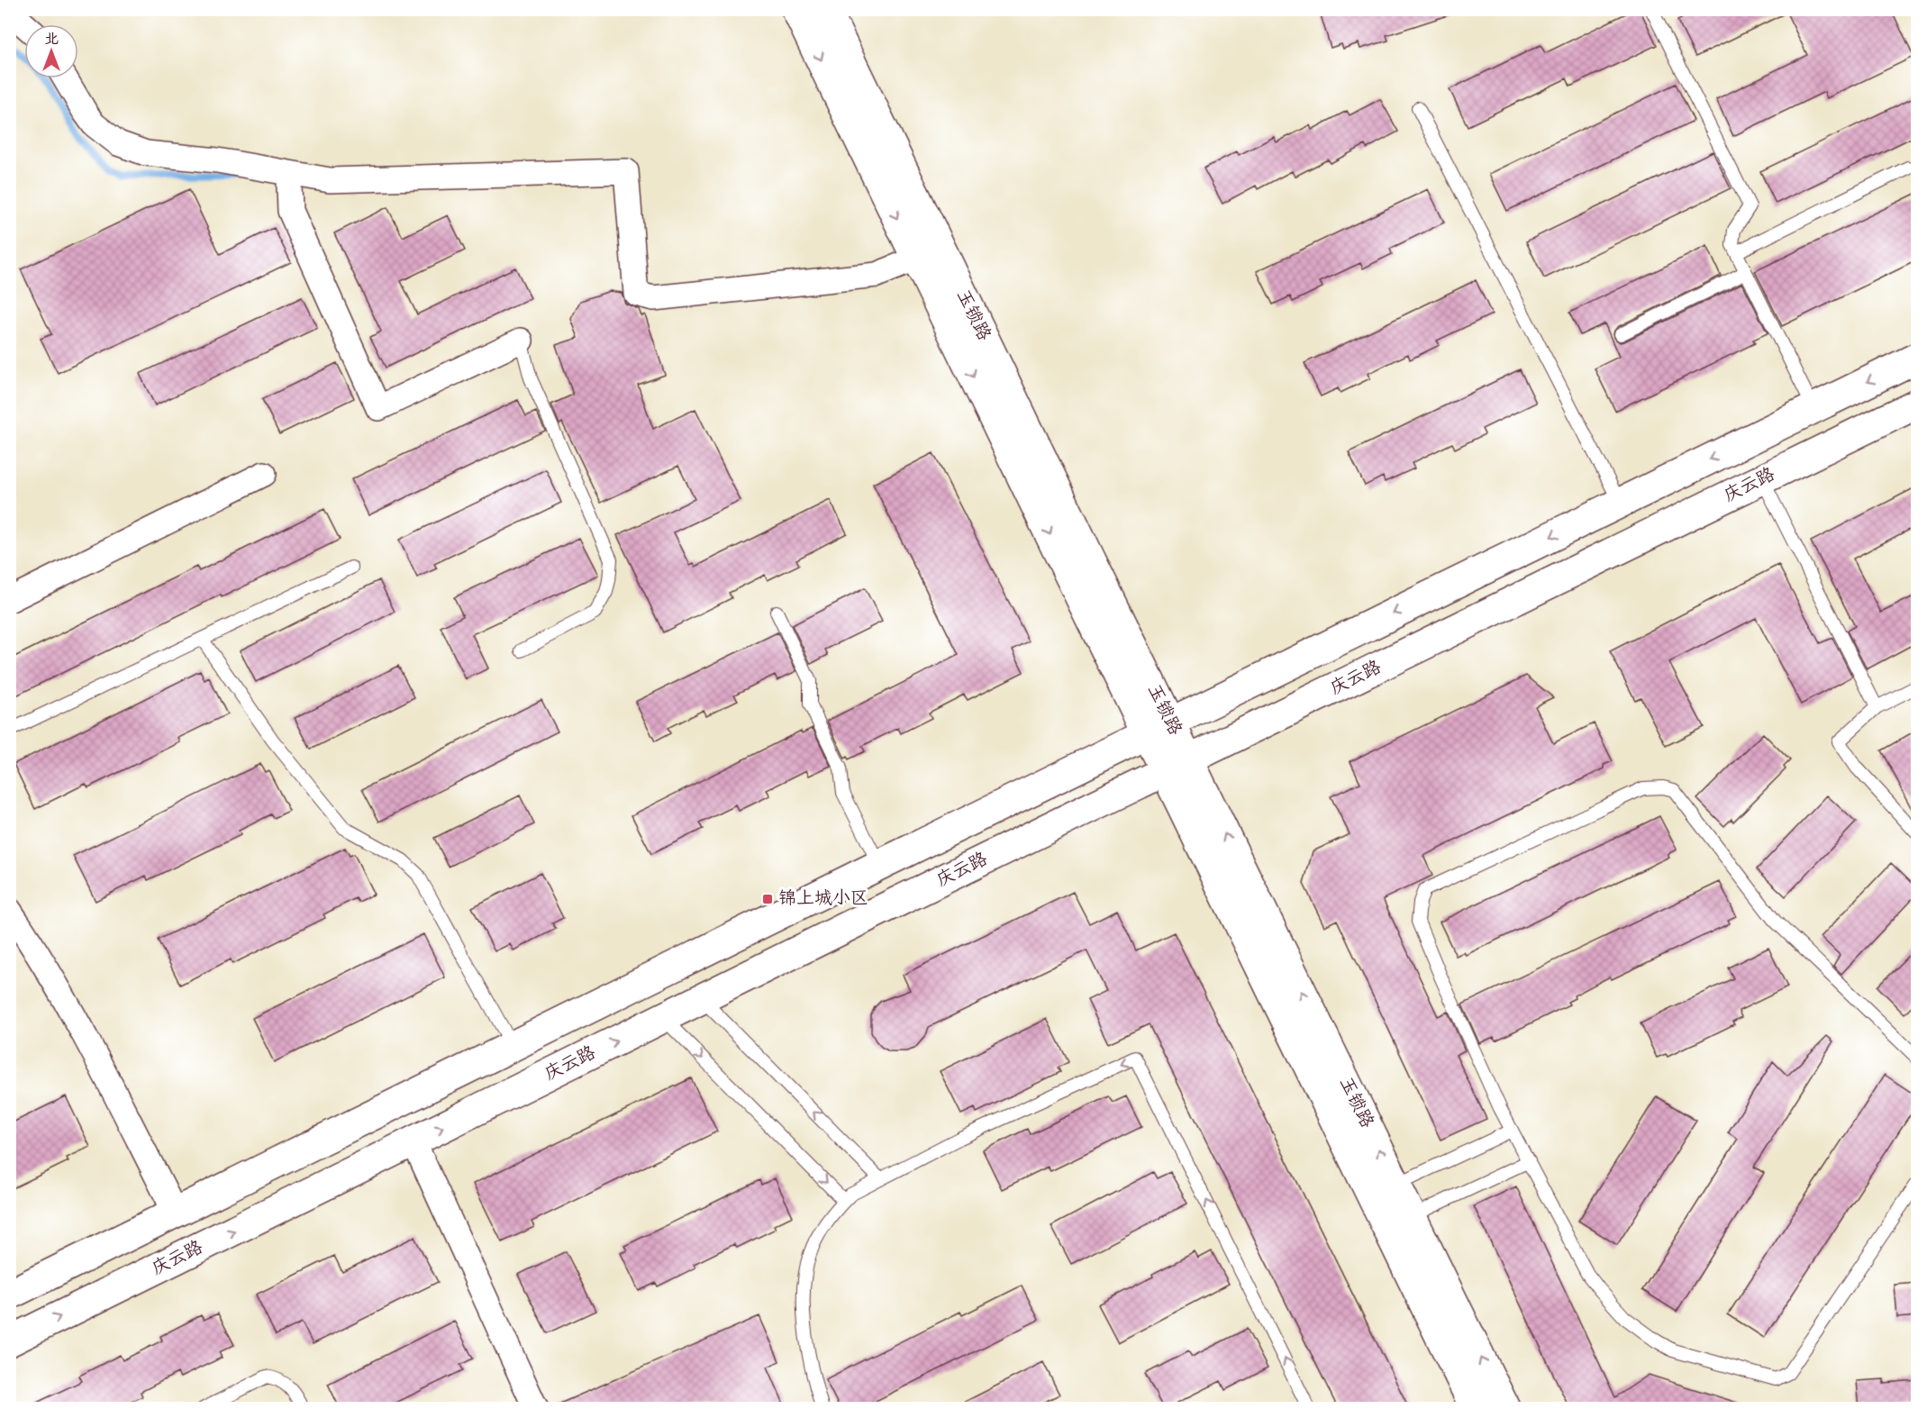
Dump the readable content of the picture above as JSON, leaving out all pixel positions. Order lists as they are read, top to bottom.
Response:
{
  "streets": {
    "main road": ["玉锁路", "庆云路"]
  },
  "crossings": [
    ["玉锁路", "庆云路"]
  ],
  "places": {
    "transit": ["锦上城小区"]
  },
  "north": "top"
}
